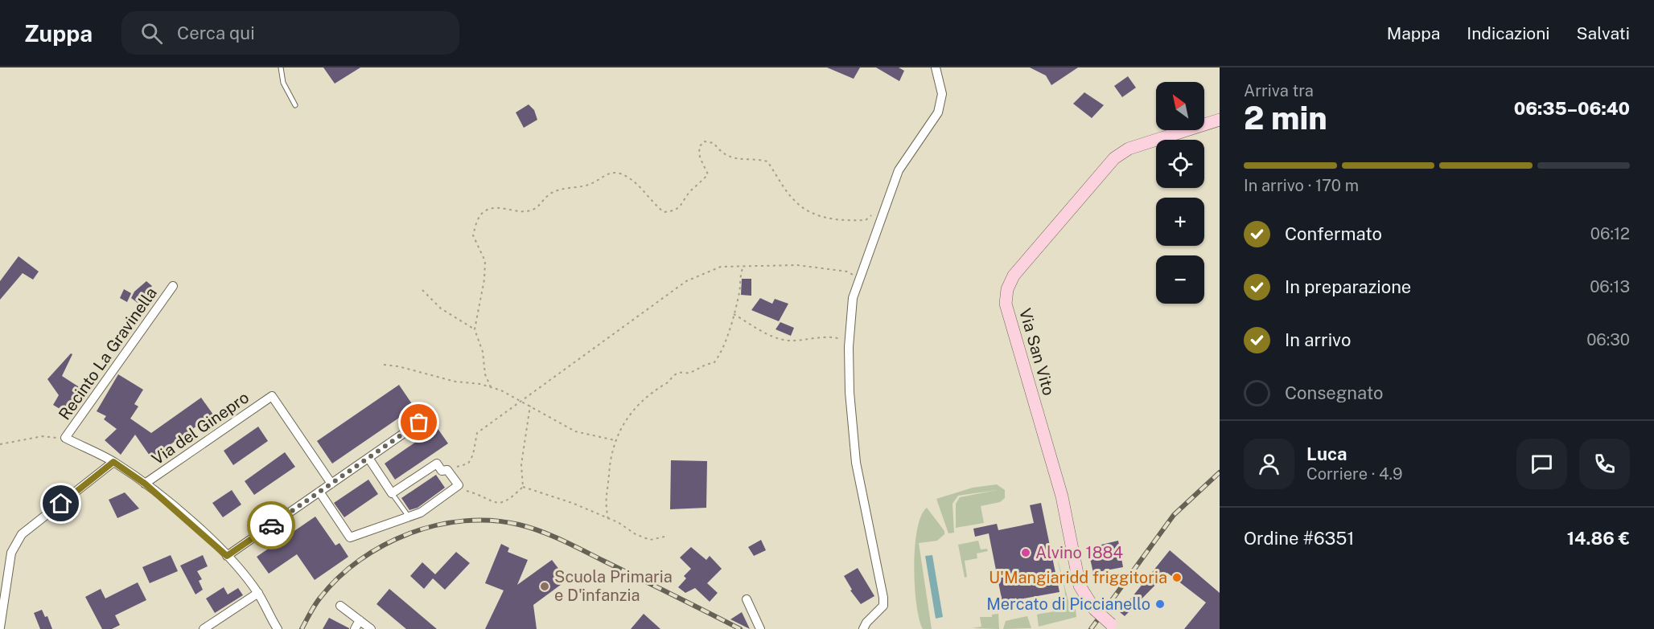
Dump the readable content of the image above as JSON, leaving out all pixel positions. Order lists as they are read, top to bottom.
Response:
{
  "streets": {
    "street": ["Via San Vito", "Recinto La Gravinella", "Via del Ginepro"]
  },
  "places": [
    "Alvino 1884",
    "U'Mangiaridd friggitoria",
    "Scuola Primaria e D'infanzia",
    "Mercato di Piccianello"
  ],
  "north": "top left",
  "page": {
    "header": "Zuppa",
    "search": "Cerca qui",
    "nav": ["Mappa", "Indicazioni", "Salvati"],
    "heading": ["2 min", "Arriva tra", "06:35–06:40"],
    "panel": [
      "Luca",
      "Corriere · 4.9",
      "Ordine #6351",
      "14.86 €"
    ],
    "map_buttons": ["+", "−"],
    "bar": "In arrivo · 170 m",
    "list": [
      ["Confermato", "06:12"],
      ["In preparazione", "06:13"],
      ["In arrivo", "06:30"],
      "Consegnato"
    ]
  }
}
